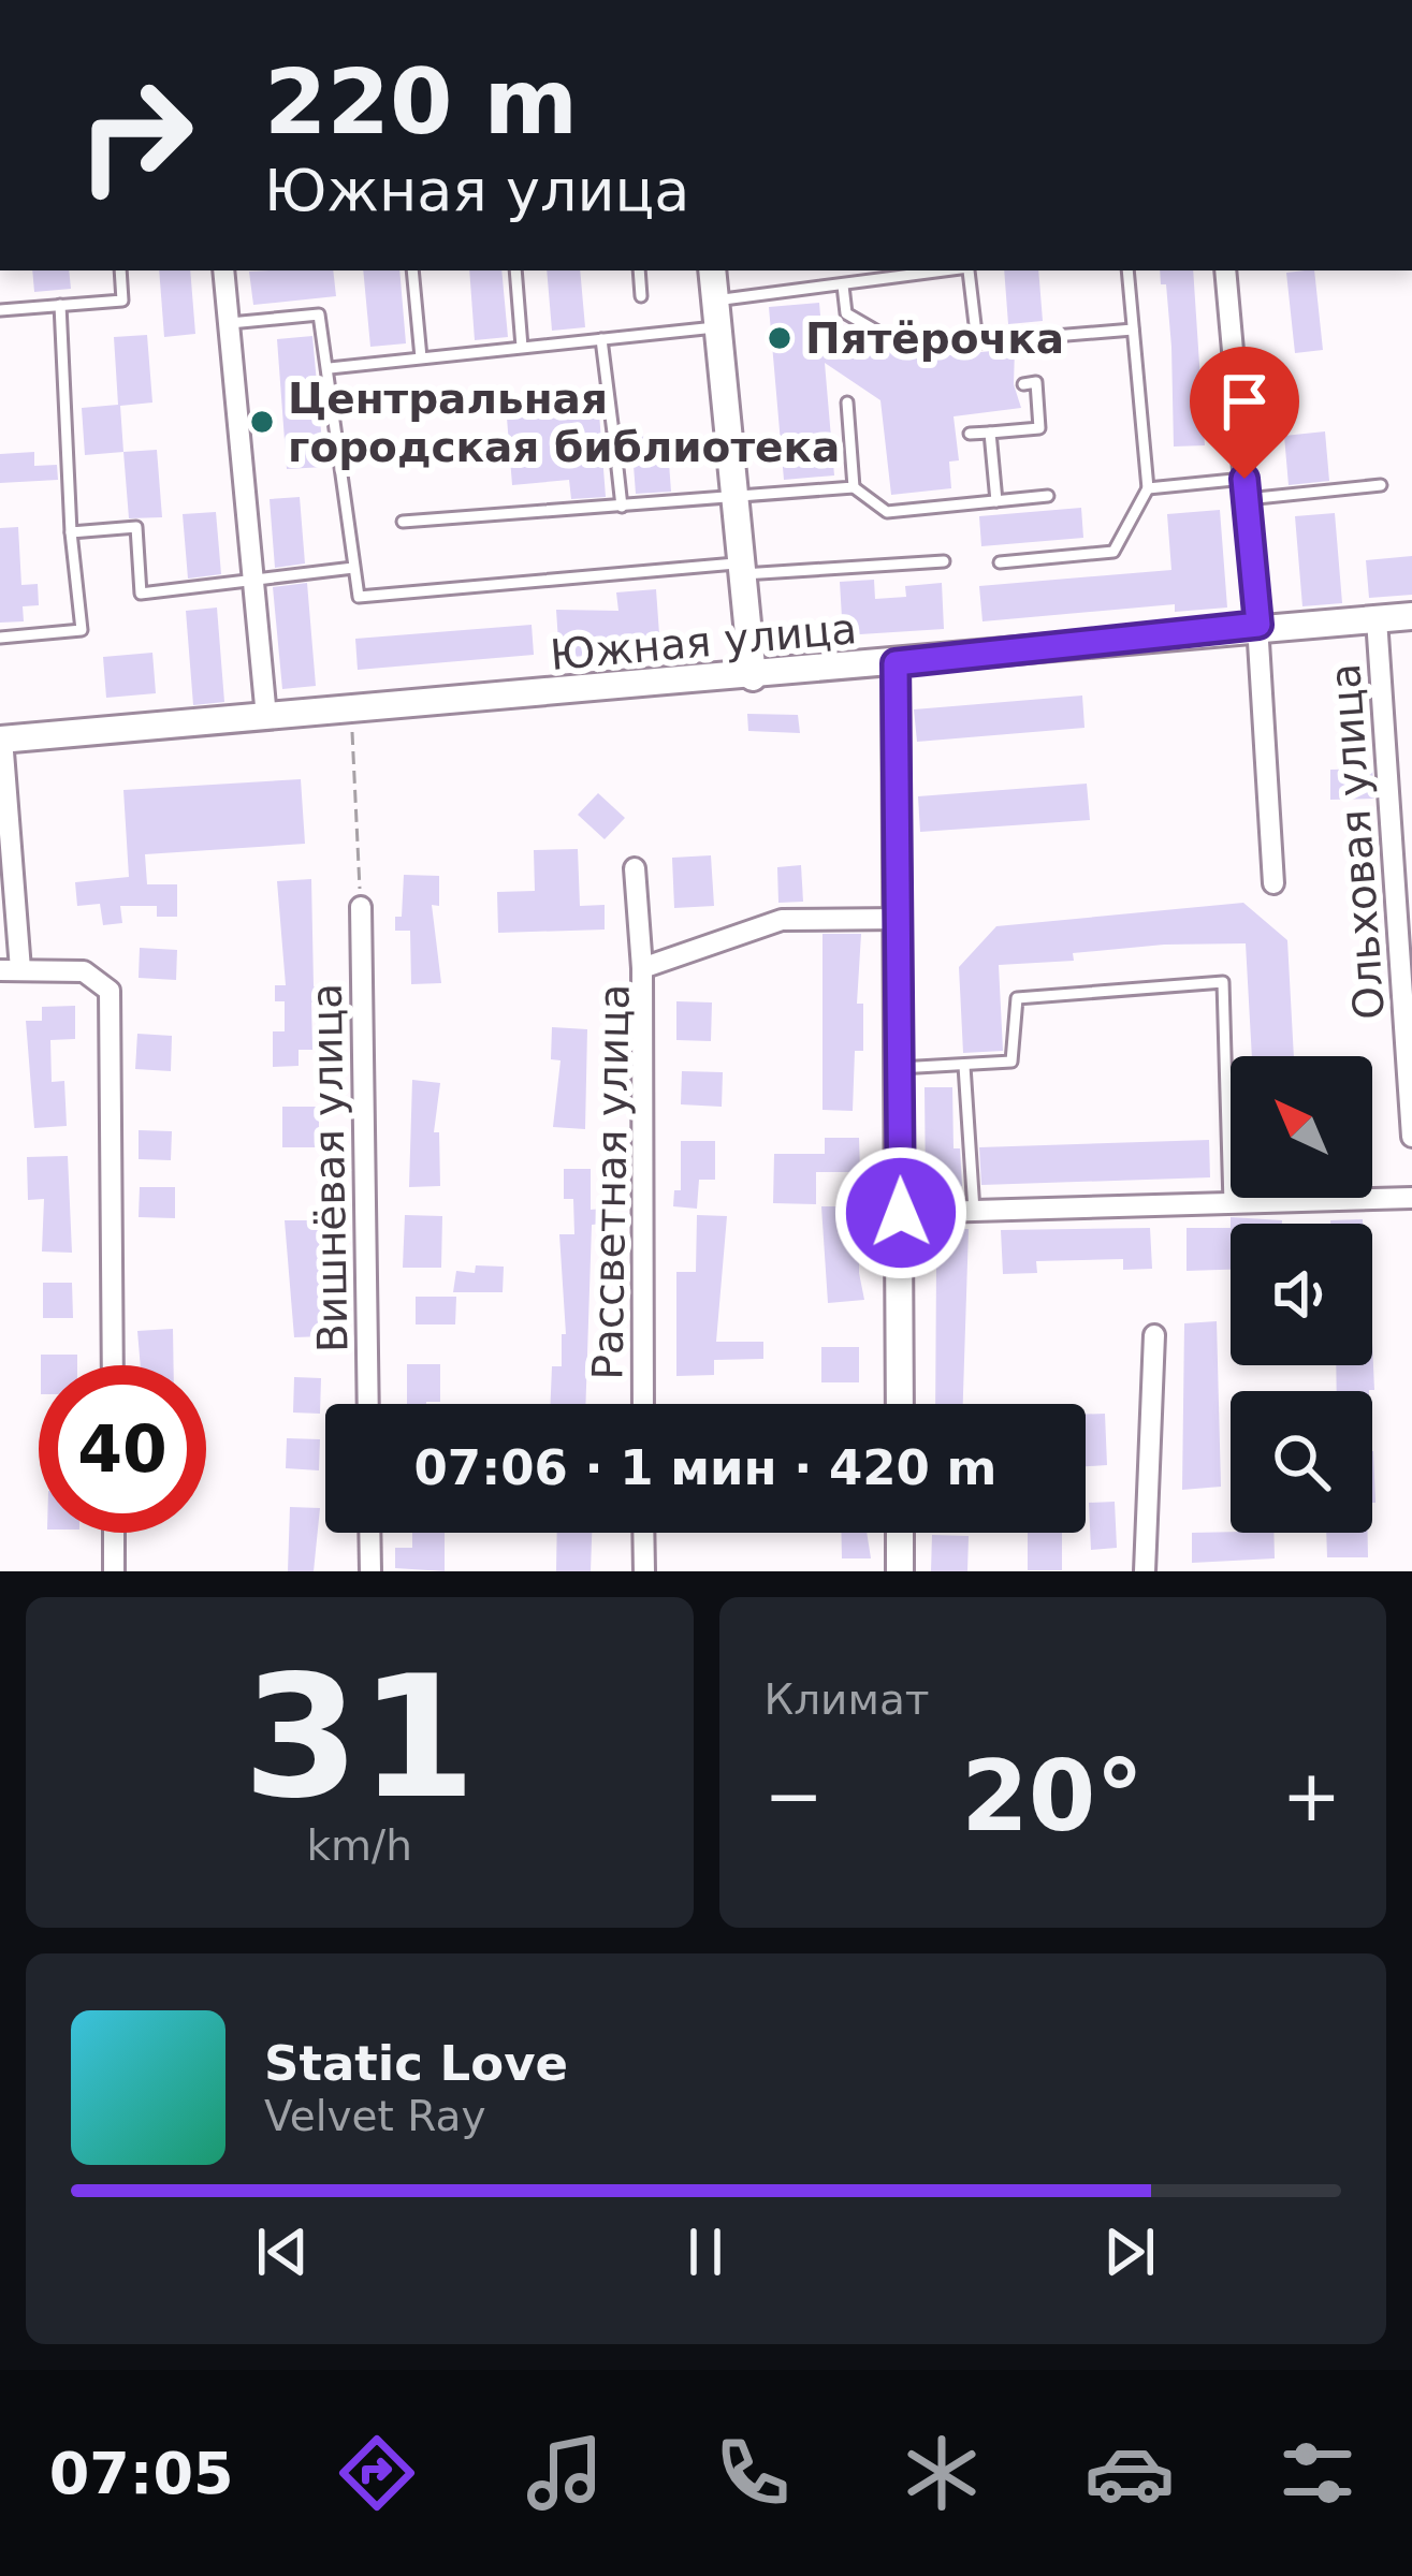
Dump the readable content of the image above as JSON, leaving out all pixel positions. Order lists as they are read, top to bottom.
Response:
{
  "streets": {
    "street": [
      "Южная улица",
      "Ольховая улица",
      "Вишнёвая улица",
      "Рассветная улица"
    ]
  },
  "crossings": [
    ["Южная улица", "Ольховая улица"]
  ],
  "places": ["Пятёрочка", "Центральная городская библиотека"],
  "north": "top left",
  "page": {
    "turn": ["220 m", "Южная улица"],
    "limit": "40",
    "trip": "07:06 · 1 мин · 420 m",
    "tile": [
      ["31", "km/h"],
      "Климат"
    ],
    "heat": ["−", "20°", "+"],
    "song": ["Static Love", "Velvet Ray"],
    "tabs": "07:05"
  }
}
